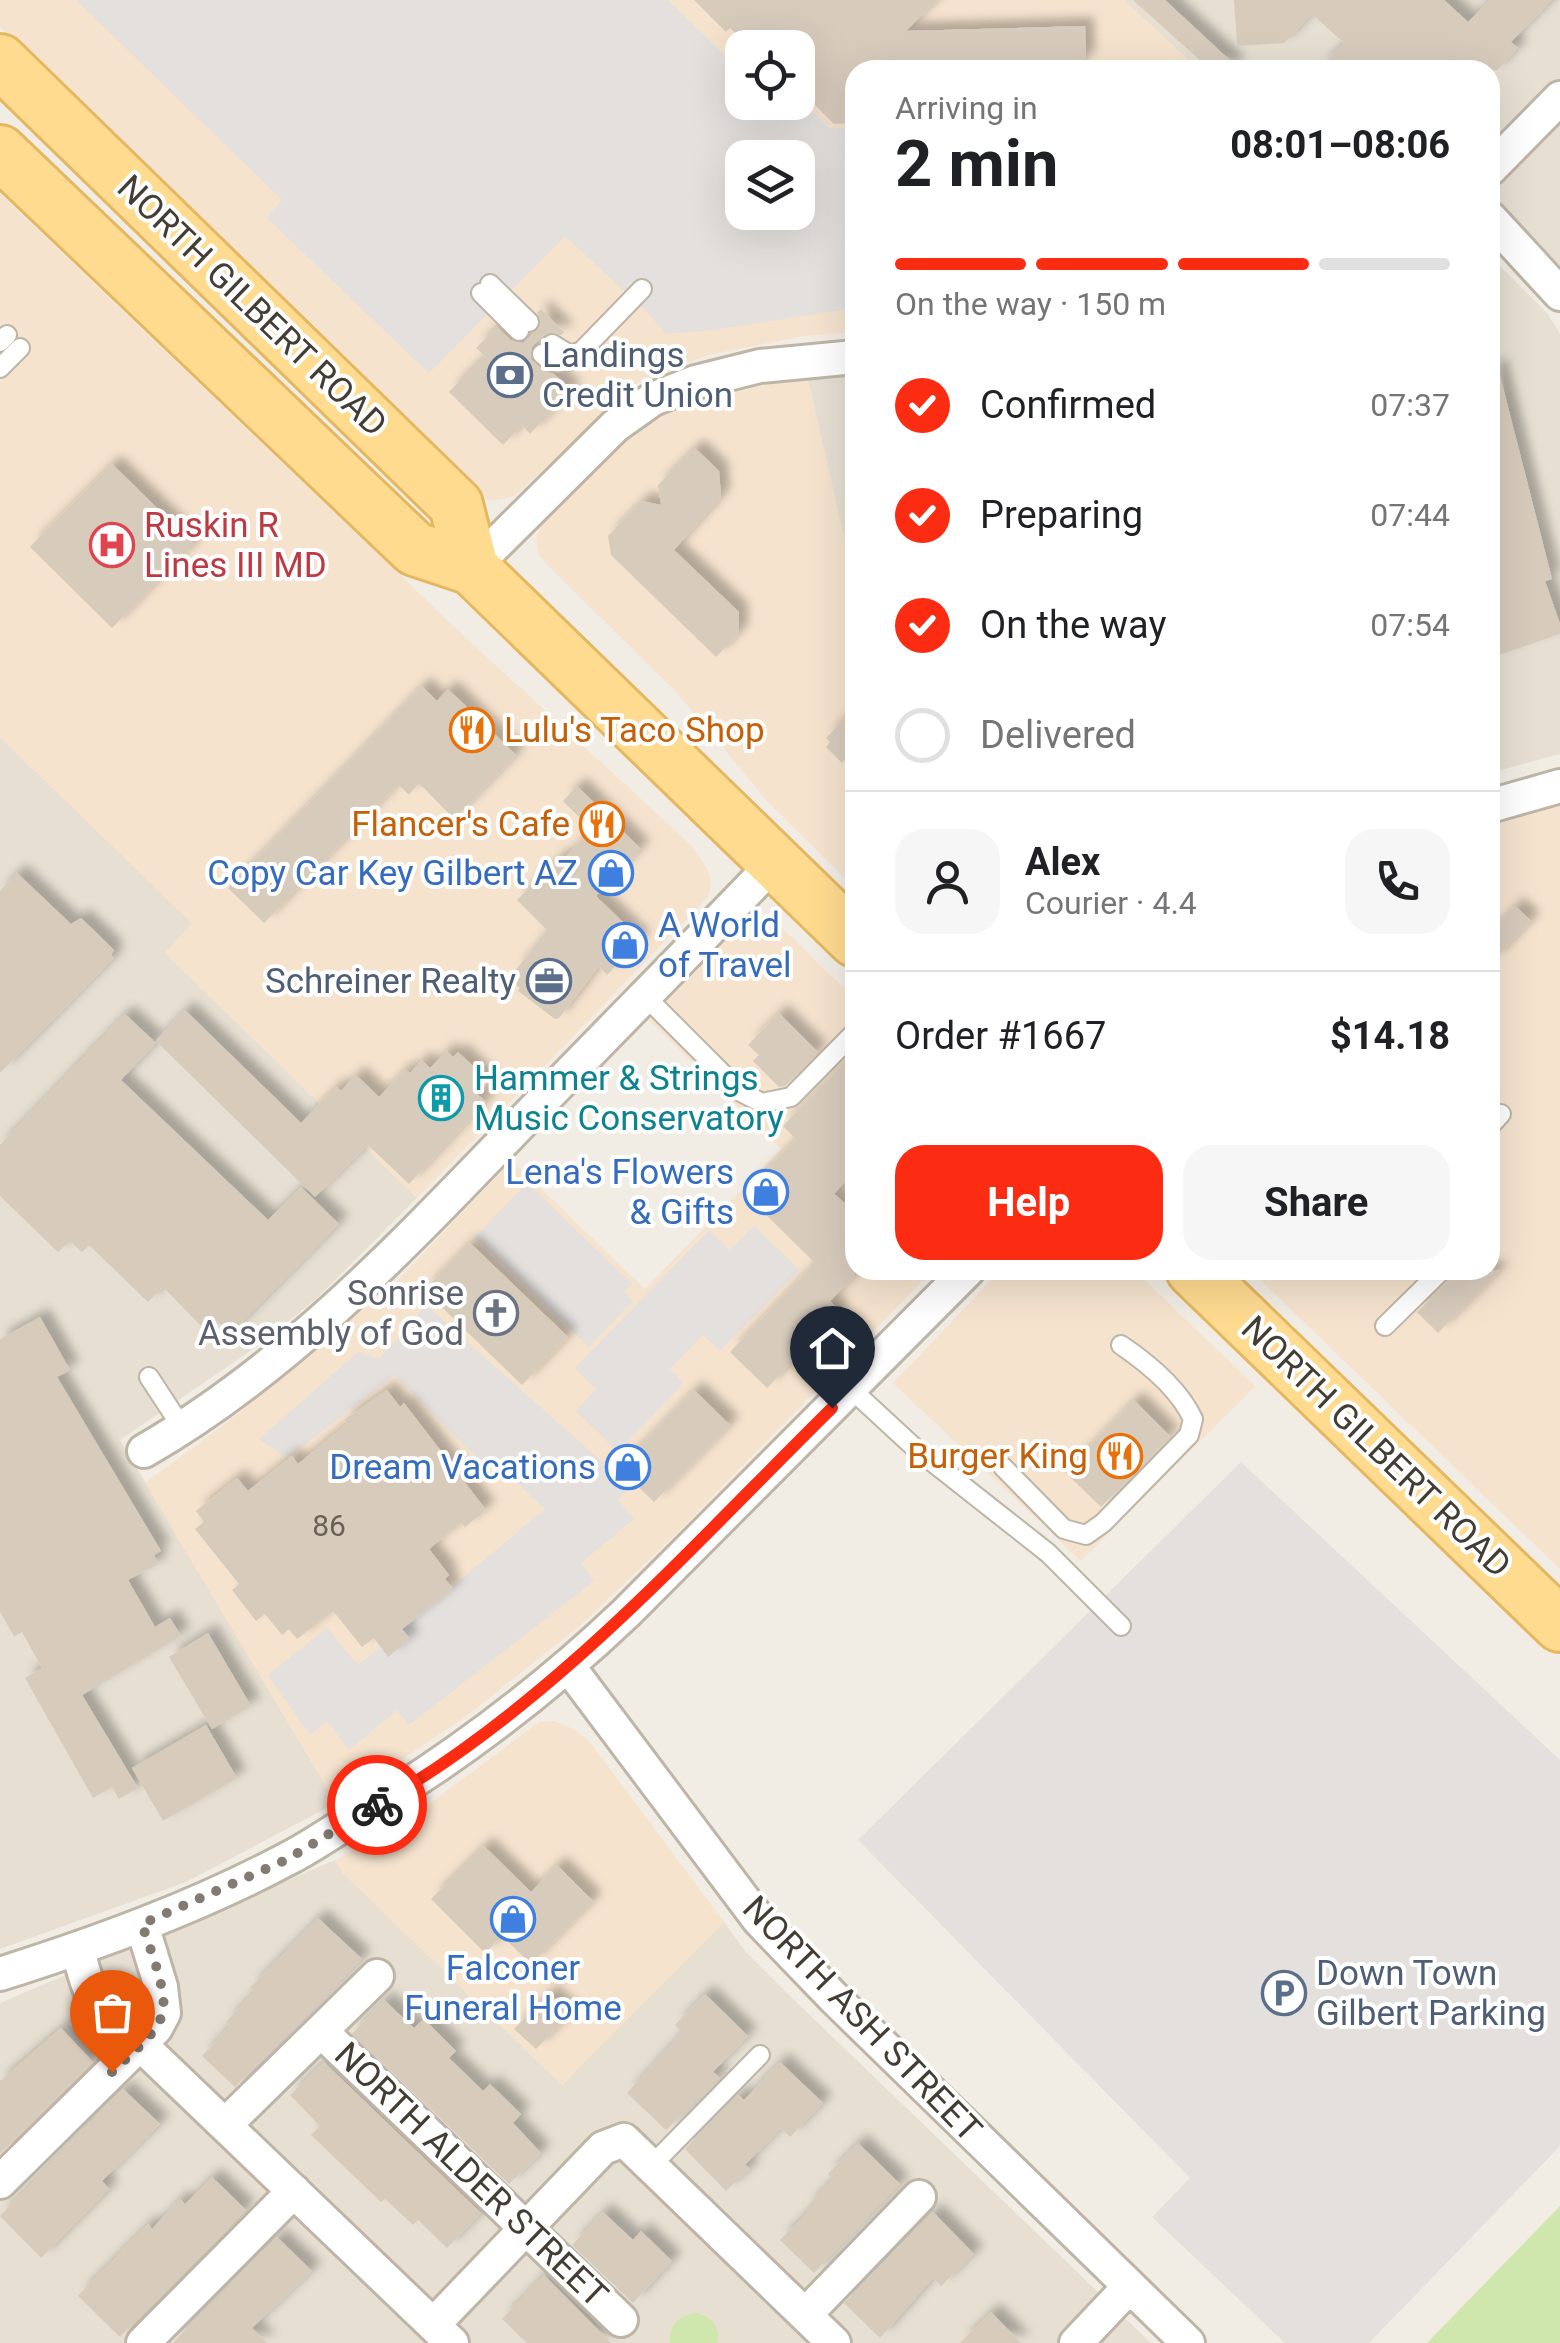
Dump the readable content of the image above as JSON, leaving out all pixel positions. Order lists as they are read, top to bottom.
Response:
{
  "streets": {
    "main road": ["NORTH GILBERT ROAD"],
    "street": ["NORTH ASH STREET", "NORTH ALDER STREET"]
  },
  "places": {
    "bank": ["Landings Credit Union"],
    "hospital": ["Ruskin R Lines III MD"],
    "restaurant": ["Lulu's Taco Shop", "Flancer's Cafe", "Burger King"],
    "shop": [
      "Copy Car Key Gilbert AZ",
      "A World of Travel",
      "Lena's Flowers & Gifts",
      "Dream Vacations",
      "Falconer Funeral Home"
    ],
    "office": ["Schreiner Realty"],
    "building": ["Hammer & Strings Music Conservatory"],
    "church": ["Sonrise Assembly of God"],
    "parking": ["Down Town Gilbert Parking"]
  },
  "house_numbers": ["86"],
  "page": {
    "heading": ["2 min", "Arriving in", "08:01–08:06"],
    "panel": [
      "Alex",
      "Courier · 4.4",
      "Order #1667",
      "$14.18"
    ],
    "bar": "On the way · 150 m",
    "list": [
      ["Confirmed", "07:37"],
      ["Preparing", "07:44"],
      ["On the way", "07:54"],
      "Delivered"
    ],
    "buttons": ["Help", "Share"]
  }
}
